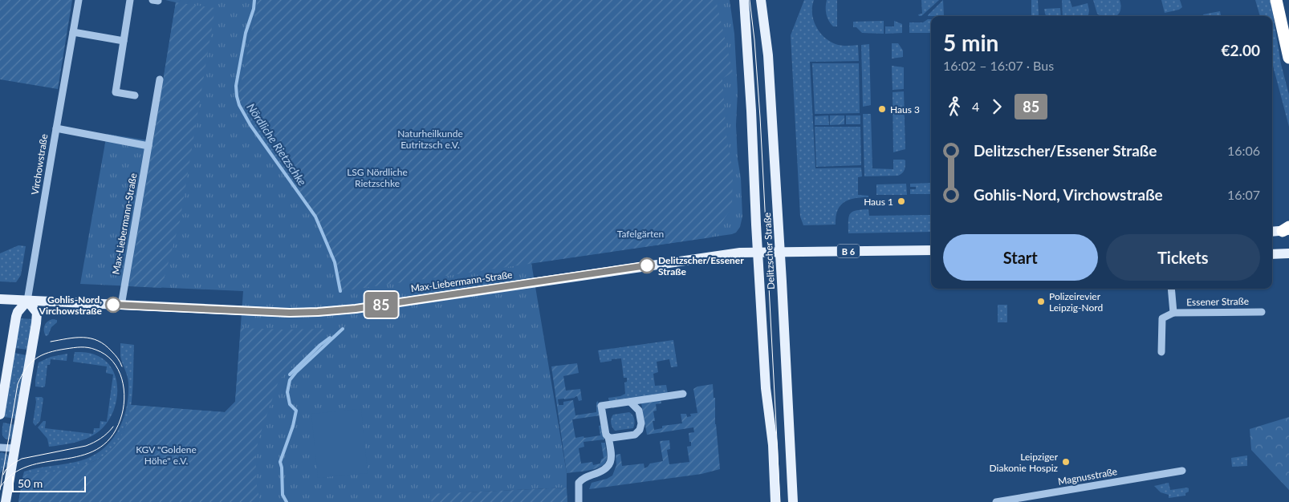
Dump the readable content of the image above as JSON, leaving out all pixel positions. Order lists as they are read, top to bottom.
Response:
{
  "streets": {
    "main road": [
      "Virchowstraße",
      "Max-Liebermann-Straße",
      "Delitzscher Straße",
      "B 6"
    ],
    "street": ["Essener Straße", "Magnusstraße"]
  },
  "crossings": [
    ["Virchowstraße", "Max-Liebermann-Straße"],
    ["Max-Liebermann-Straße", "Delitzscher Straße"],
    ["Max-Liebermann-Straße", "B 6"],
    ["Delitzscher Straße", "B 6"]
  ],
  "water": ["Nördliche Rietzschke"],
  "parks": [
    "Naturheilkunde Eutritzsch e.V.",
    "LSG Nördliche Rietzschke",
    "Tafelgärten",
    "KGV \"Goldene Höhe\" e.V."
  ],
  "places": [
    "Haus 3",
    "Haus 1",
    "Delitzscher/Essener Straße",
    "Polizeirevier Leipzig-Nord",
    "Gohlis-Nord, Virchowstraße",
    "Leipziger Diakonie Hospiz"
  ],
  "lines": ["bus line 85"],
  "scale_bar": "50 m",
  "page": {
    "on_map": "85",
    "heading": ["5 min", "16:02 – 16:07 · Bus", "€2.00"],
    "legs": ["4", "85"],
    "list": [
      {
        "name": "Delitzscher/Essener Straße",
        "value": "16:06"
      },
      {
        "name": "Gohlis-Nord, Virchowstraße",
        "value": "16:07"
      }
    ],
    "buttons": ["Start", "Tickets"],
    "scale": "50 m"
  }
}
